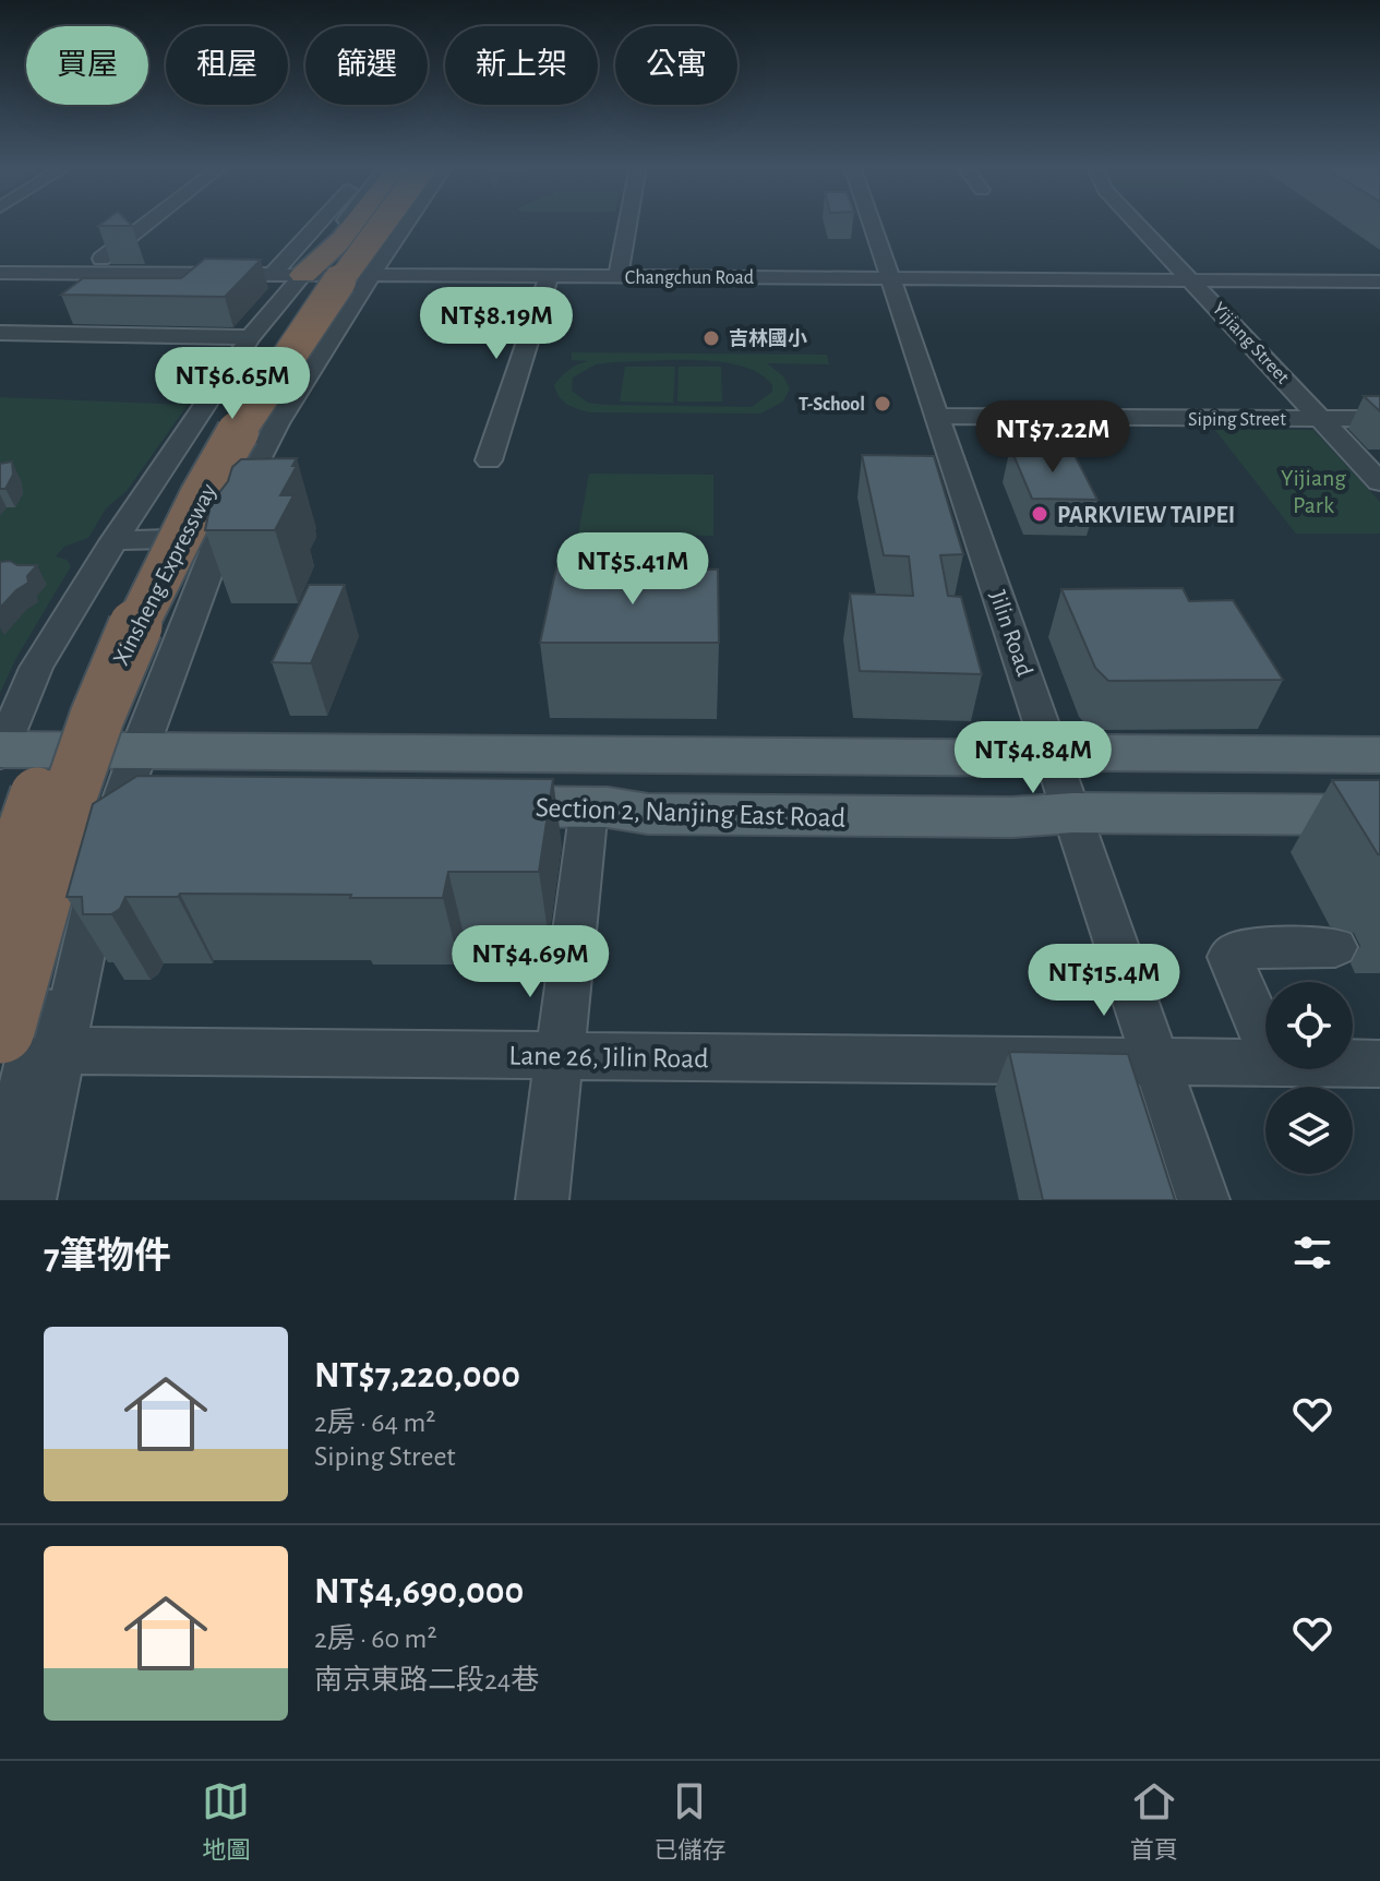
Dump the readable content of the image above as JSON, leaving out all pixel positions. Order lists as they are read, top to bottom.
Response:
{
  "streets": {
    "highway": ["Xinsheng Expressway"],
    "main road": ["Section 2, Nanjing East Road"],
    "street": [
      "Changchun Road",
      "Yijiang Street",
      "Siping Street",
      "Jilin Road",
      "Lane 26, Jilin Road"
    ]
  },
  "crossings": [
    ["Changchun Road", "Yijiang Street"],
    ["Changchun Road", "Jilin Road"],
    ["Yijiang Street", "Siping Street"],
    ["Siping Street", "Jilin Road"],
    ["Jilin Road", "Section 2, Nanjing East Road"],
    ["Jilin Road", "Lane 26, Jilin Road"]
  ],
  "parks": ["Yijiang Park"],
  "places": ["吉林國小", "T-School", "PARKVIEW TAIPEI"],
  "page": {
    "chip": [
      "買屋",
      "租屋",
      "篩選",
      "新上架",
      "公寓"
    ],
    "price": [
      "NT$8.19M",
      "NT$6.65M",
      "NT$7.22M",
      "NT$5.41M",
      "NT$4.84M",
      "NT$4.69M",
      "NT$15.4M"
    ],
    "heading": "7筆物件",
    "list": [
      {
        "name": "NT$7,220,000",
        "note": "2房 · 64 m² · Siping Street"
      },
      {
        "name": "NT$4,690,000",
        "note": "2房 · 60 m² · 南京東路二段24巷"
      }
    ],
    "tabs": ["地圖", "已儲存", "首頁"]
  }
}
